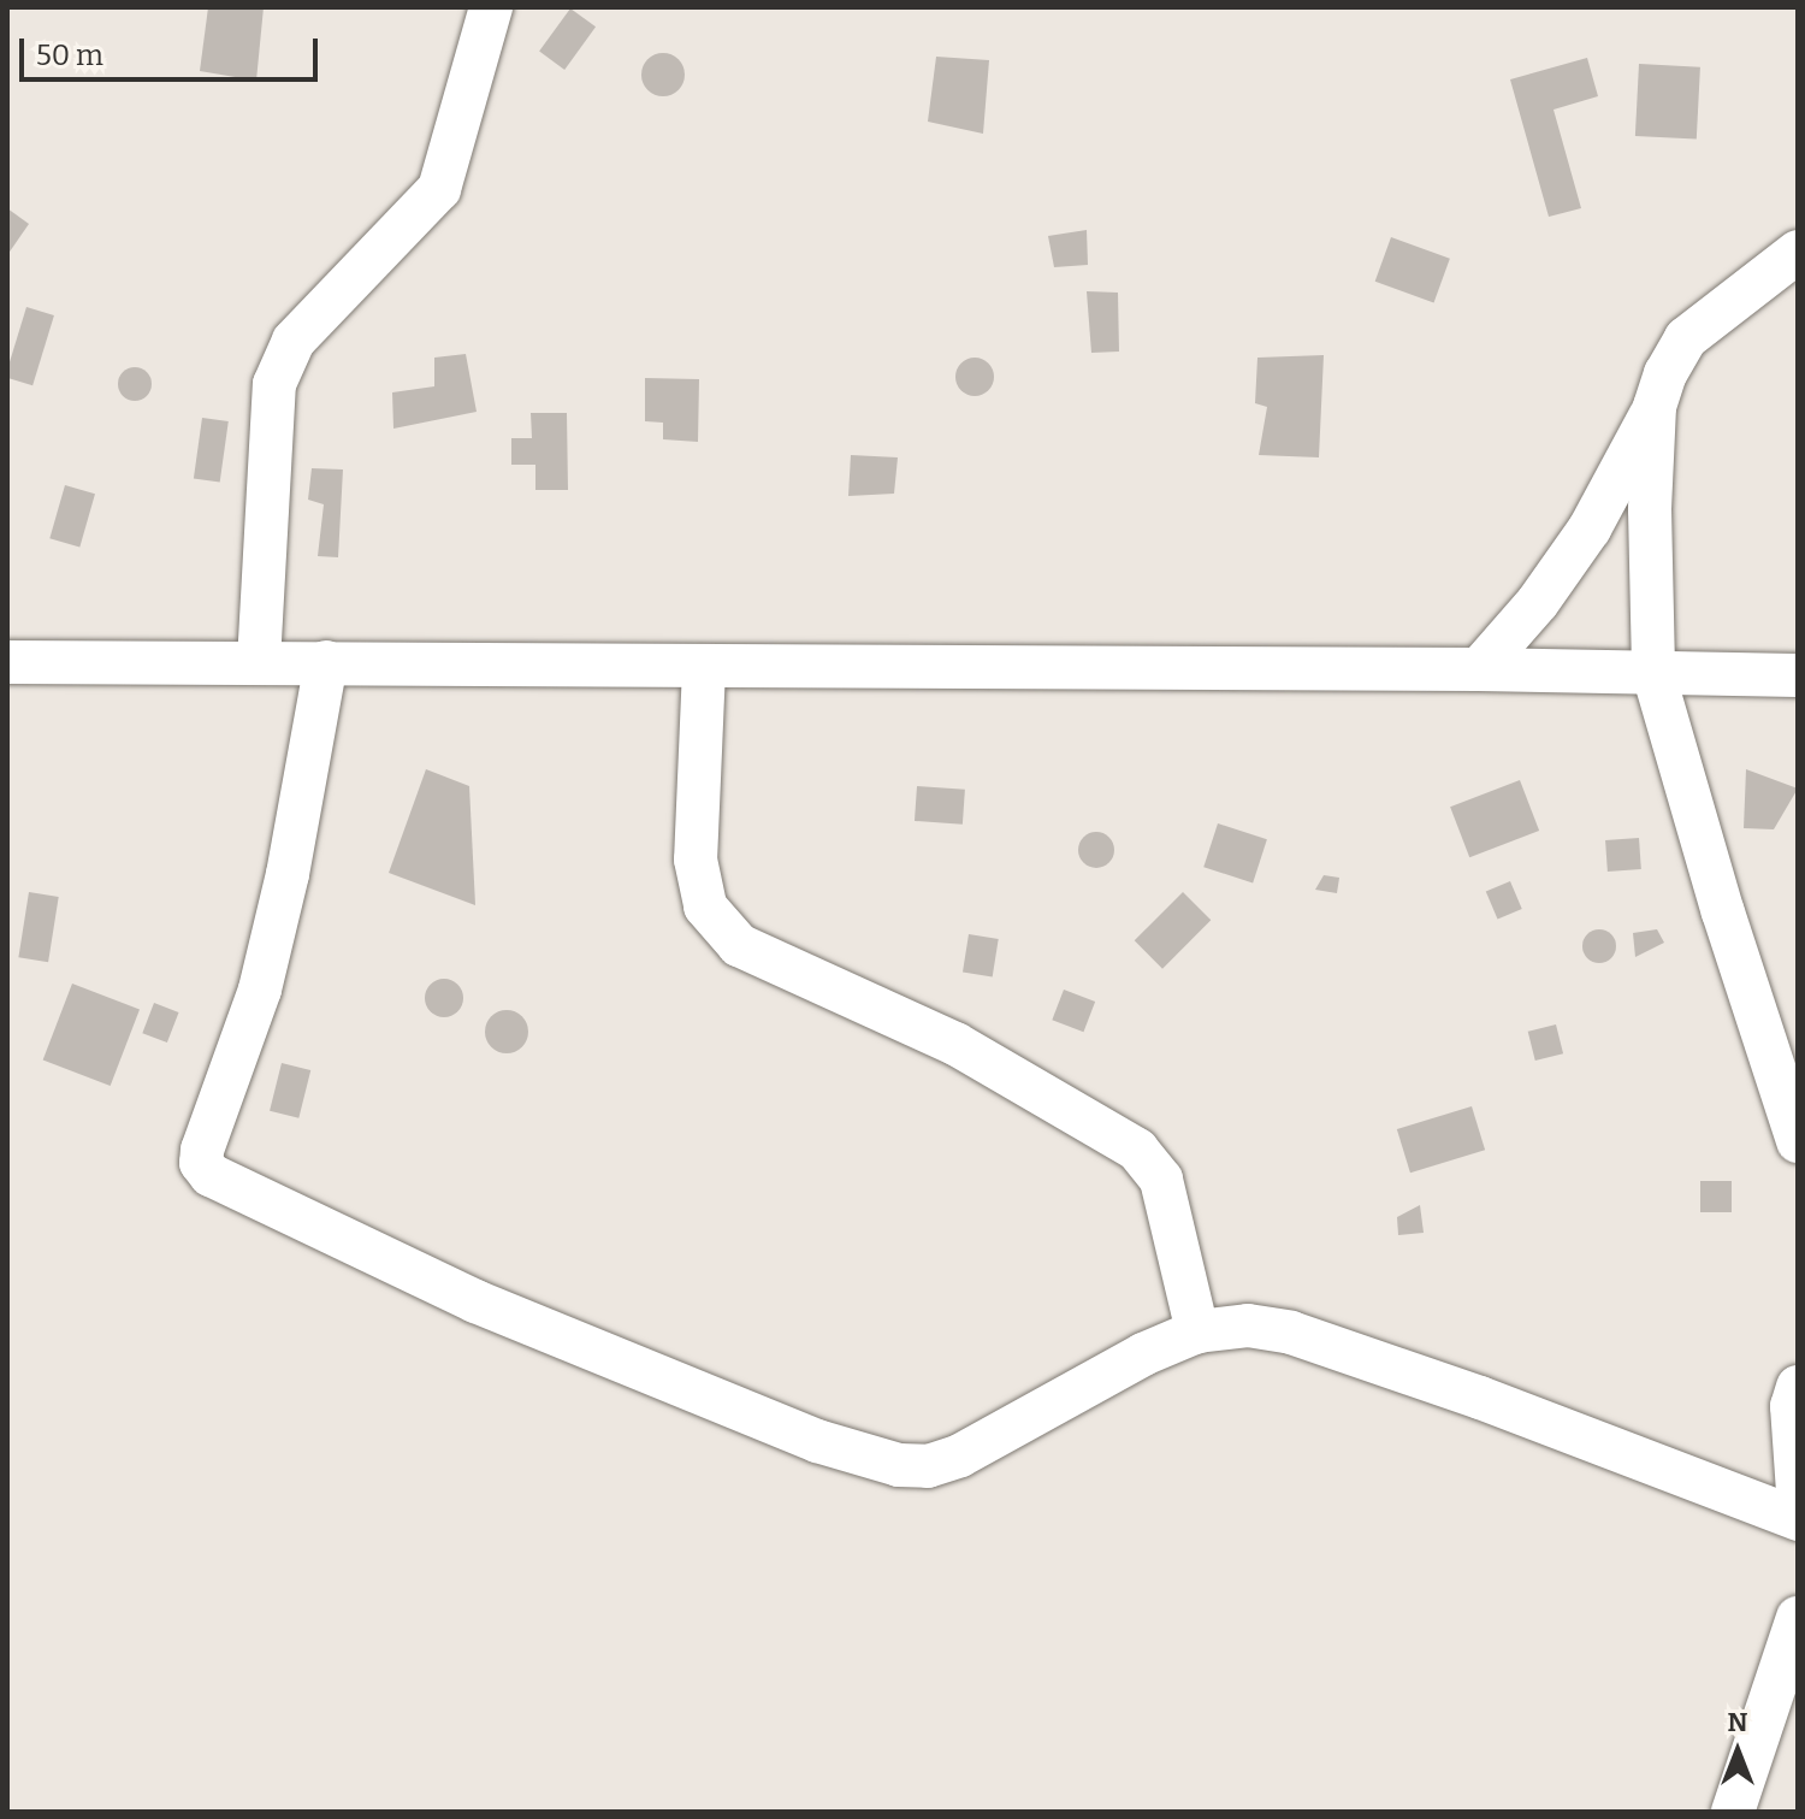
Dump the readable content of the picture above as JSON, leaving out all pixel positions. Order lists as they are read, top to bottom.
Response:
{
  "scale_bar": "50 m",
  "north": "top"
}
